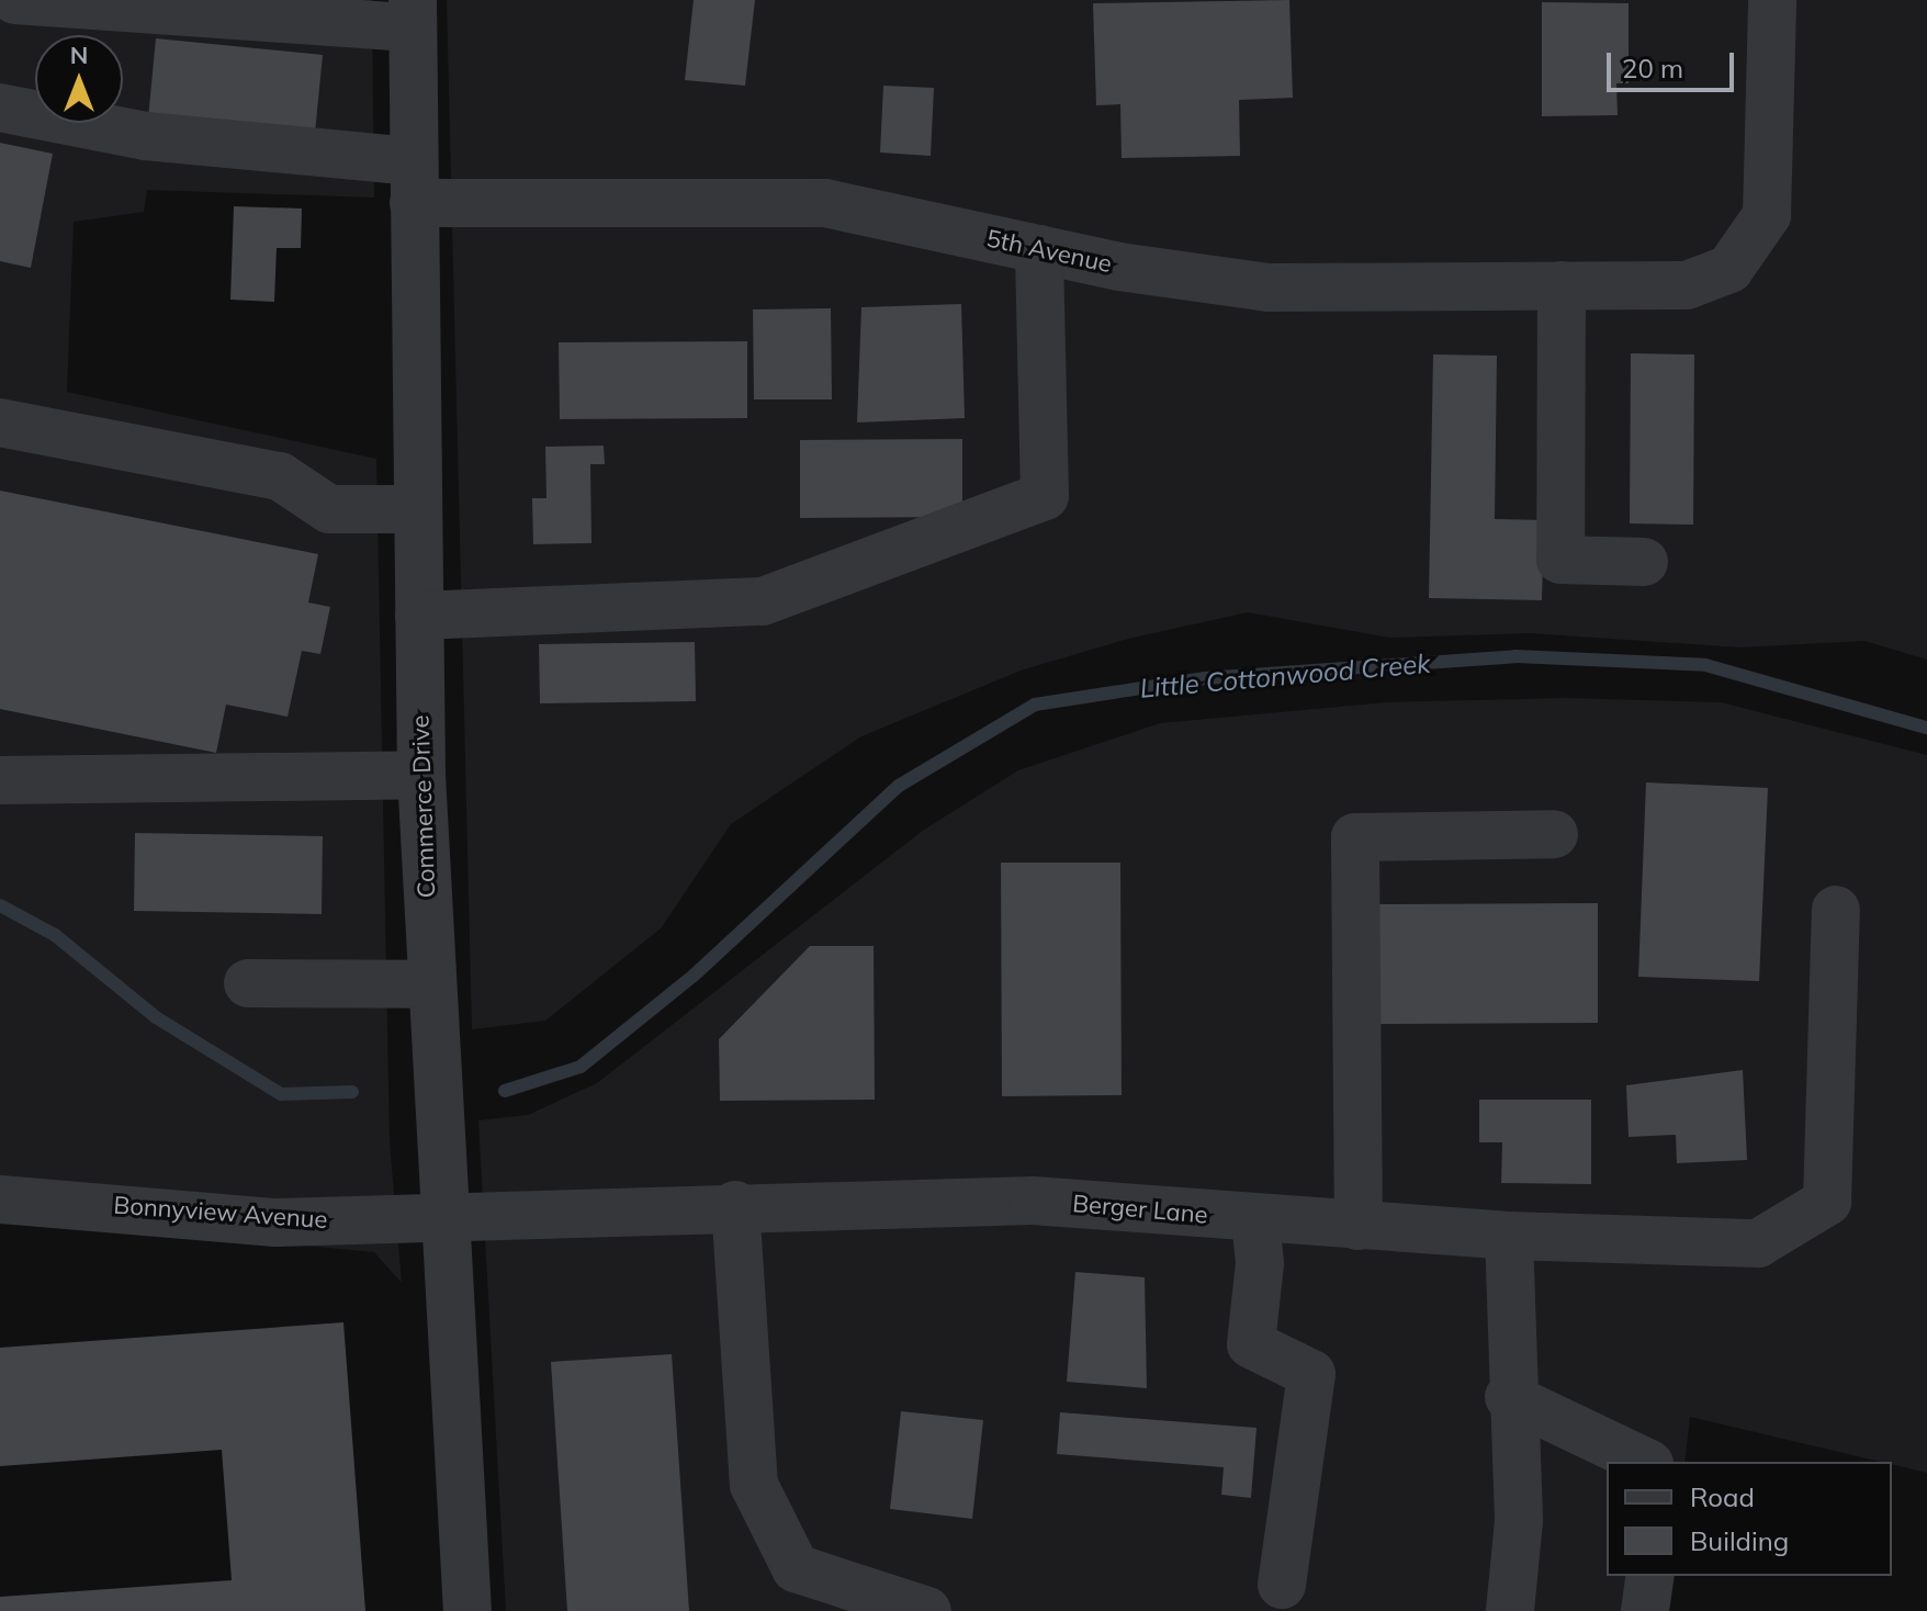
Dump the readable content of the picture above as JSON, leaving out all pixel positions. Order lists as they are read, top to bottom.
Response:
{
  "streets": {
    "street": [
      "5th Avenue",
      "Commerce Drive",
      "Berger Lane",
      "Bonnyview Avenue"
    ]
  },
  "crossings": [
    ["5th Avenue", "Commerce Drive"],
    ["Commerce Drive", "Berger Lane"],
    ["Commerce Drive", "Bonnyview Avenue"],
    ["Berger Lane", "Bonnyview Avenue"]
  ],
  "water": ["Little Cottonwood Creek"],
  "legend": ["Road", "Building"],
  "scale_bar": "20 m",
  "north": "top"
}
